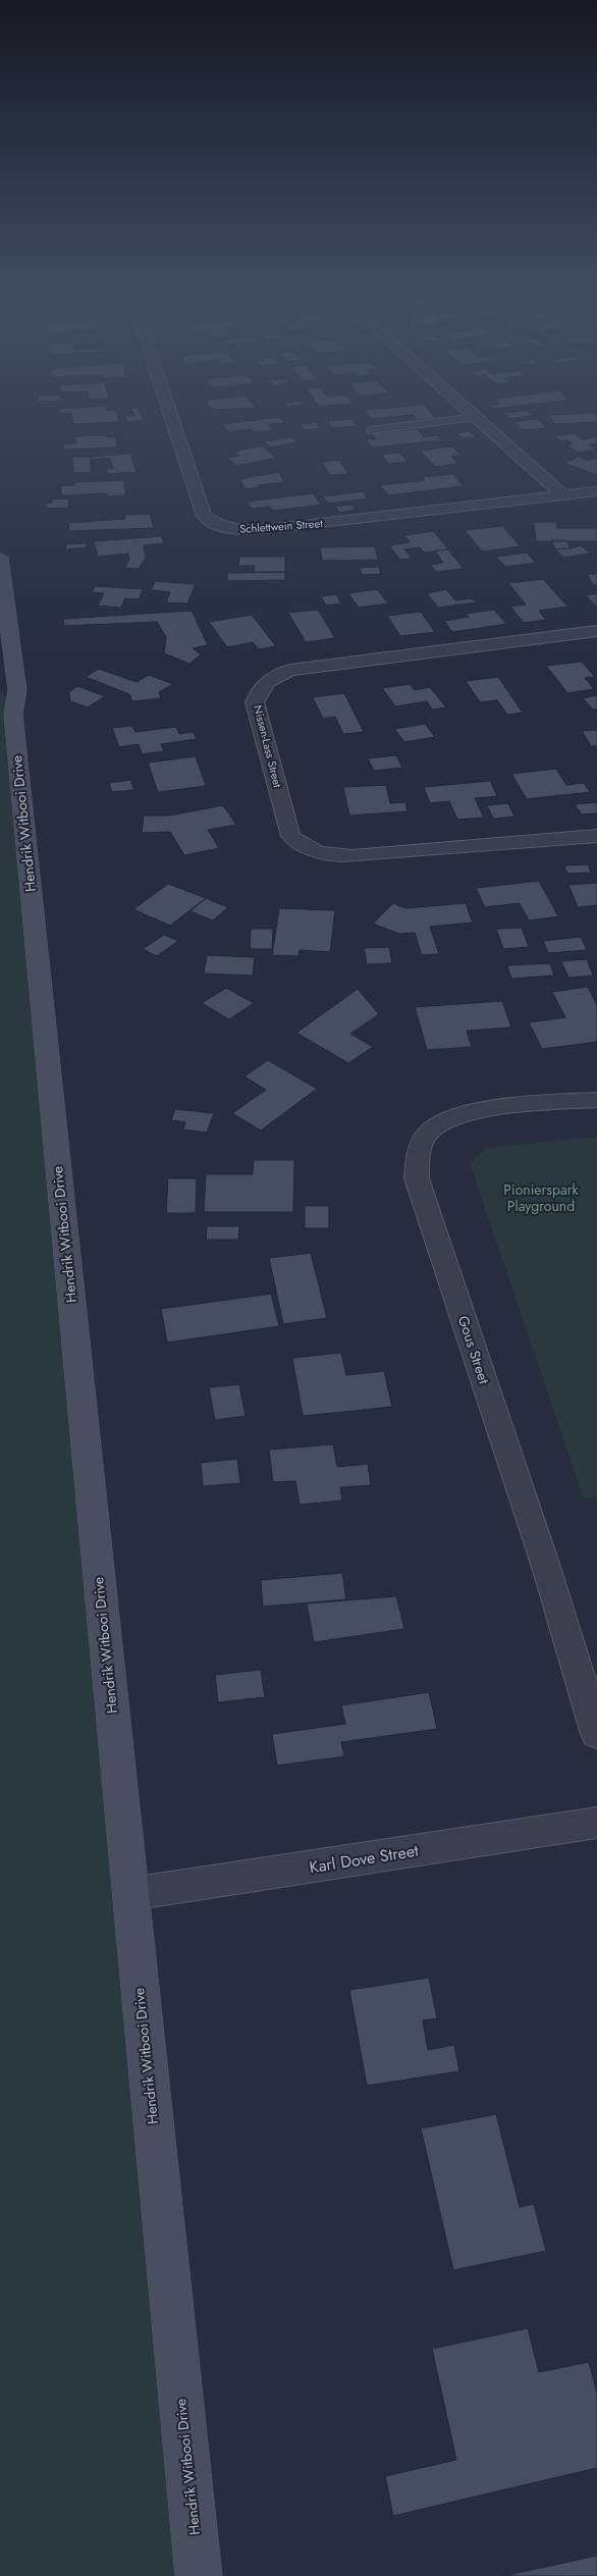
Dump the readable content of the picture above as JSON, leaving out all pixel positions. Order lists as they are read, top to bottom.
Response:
{
  "streets": {
    "main road": ["Hendrik Witbooi Drive"],
    "street": [
      "Schlettwein Street",
      "Nissen-Lass Street",
      "Gous Street",
      "Karl Dove Street"
    ]
  },
  "crossings": [
    ["Hendrik Witbooi Drive", "Karl Dove Street"]
  ],
  "parks": ["Pionierspark Playground"]
}
